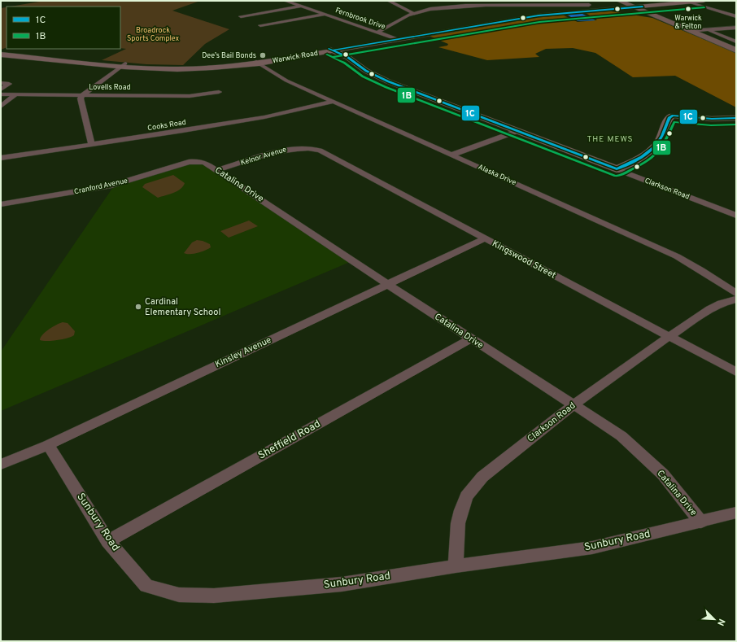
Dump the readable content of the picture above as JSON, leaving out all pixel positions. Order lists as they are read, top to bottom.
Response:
{
  "streets": {
    "main road": ["Warwick Road", "Clarkson Road"],
    "street": [
      "Fernbrook Drive",
      "Lovells Road",
      "Cooks Road",
      "Kelnor Avenue",
      "Alaska Drive",
      "Catalina Drive",
      "Cranford Avenue",
      "Kingswood Street",
      "Kinsley Avenue",
      "Sheffield Road",
      "Sunbury Road"
    ]
  },
  "crossings": [
    ["Fernbrook Drive", "Warwick Road"],
    ["Warwick Road", "Alaska Drive"],
    ["Warwick Road", "Clarkson Road"],
    ["Cooks Road", "Alaska Drive"],
    ["Kelnor Avenue", "Catalina Drive"],
    ["Kelnor Avenue", "Kingswood Street"],
    ["Catalina Drive", "Cranford Avenue"],
    ["Catalina Drive", "Clarkson Road"],
    ["Catalina Drive", "Kinsley Avenue"],
    ["Catalina Drive", "Sheffield Road"],
    ["Catalina Drive", "Sunbury Road"],
    ["Clarkson Road", "Kingswood Street"],
    ["Clarkson Road", "Sunbury Road"],
    ["Kingswood Street", "Kinsley Avenue"],
    ["Kinsley Avenue", "Sunbury Road"],
    ["Sheffield Road", "Sunbury Road"]
  ],
  "districts": ["THE MEWS"],
  "parks": ["Broadrock Sports Complex"],
  "places": ["Warwick & Felton", "Dee’s Bail Bonds", "Cardinal Elementary School"],
  "lines": ["transit line 1C", "transit line 1B"],
  "legend": ["1C", "1B"],
  "north": "bottom right"
}
